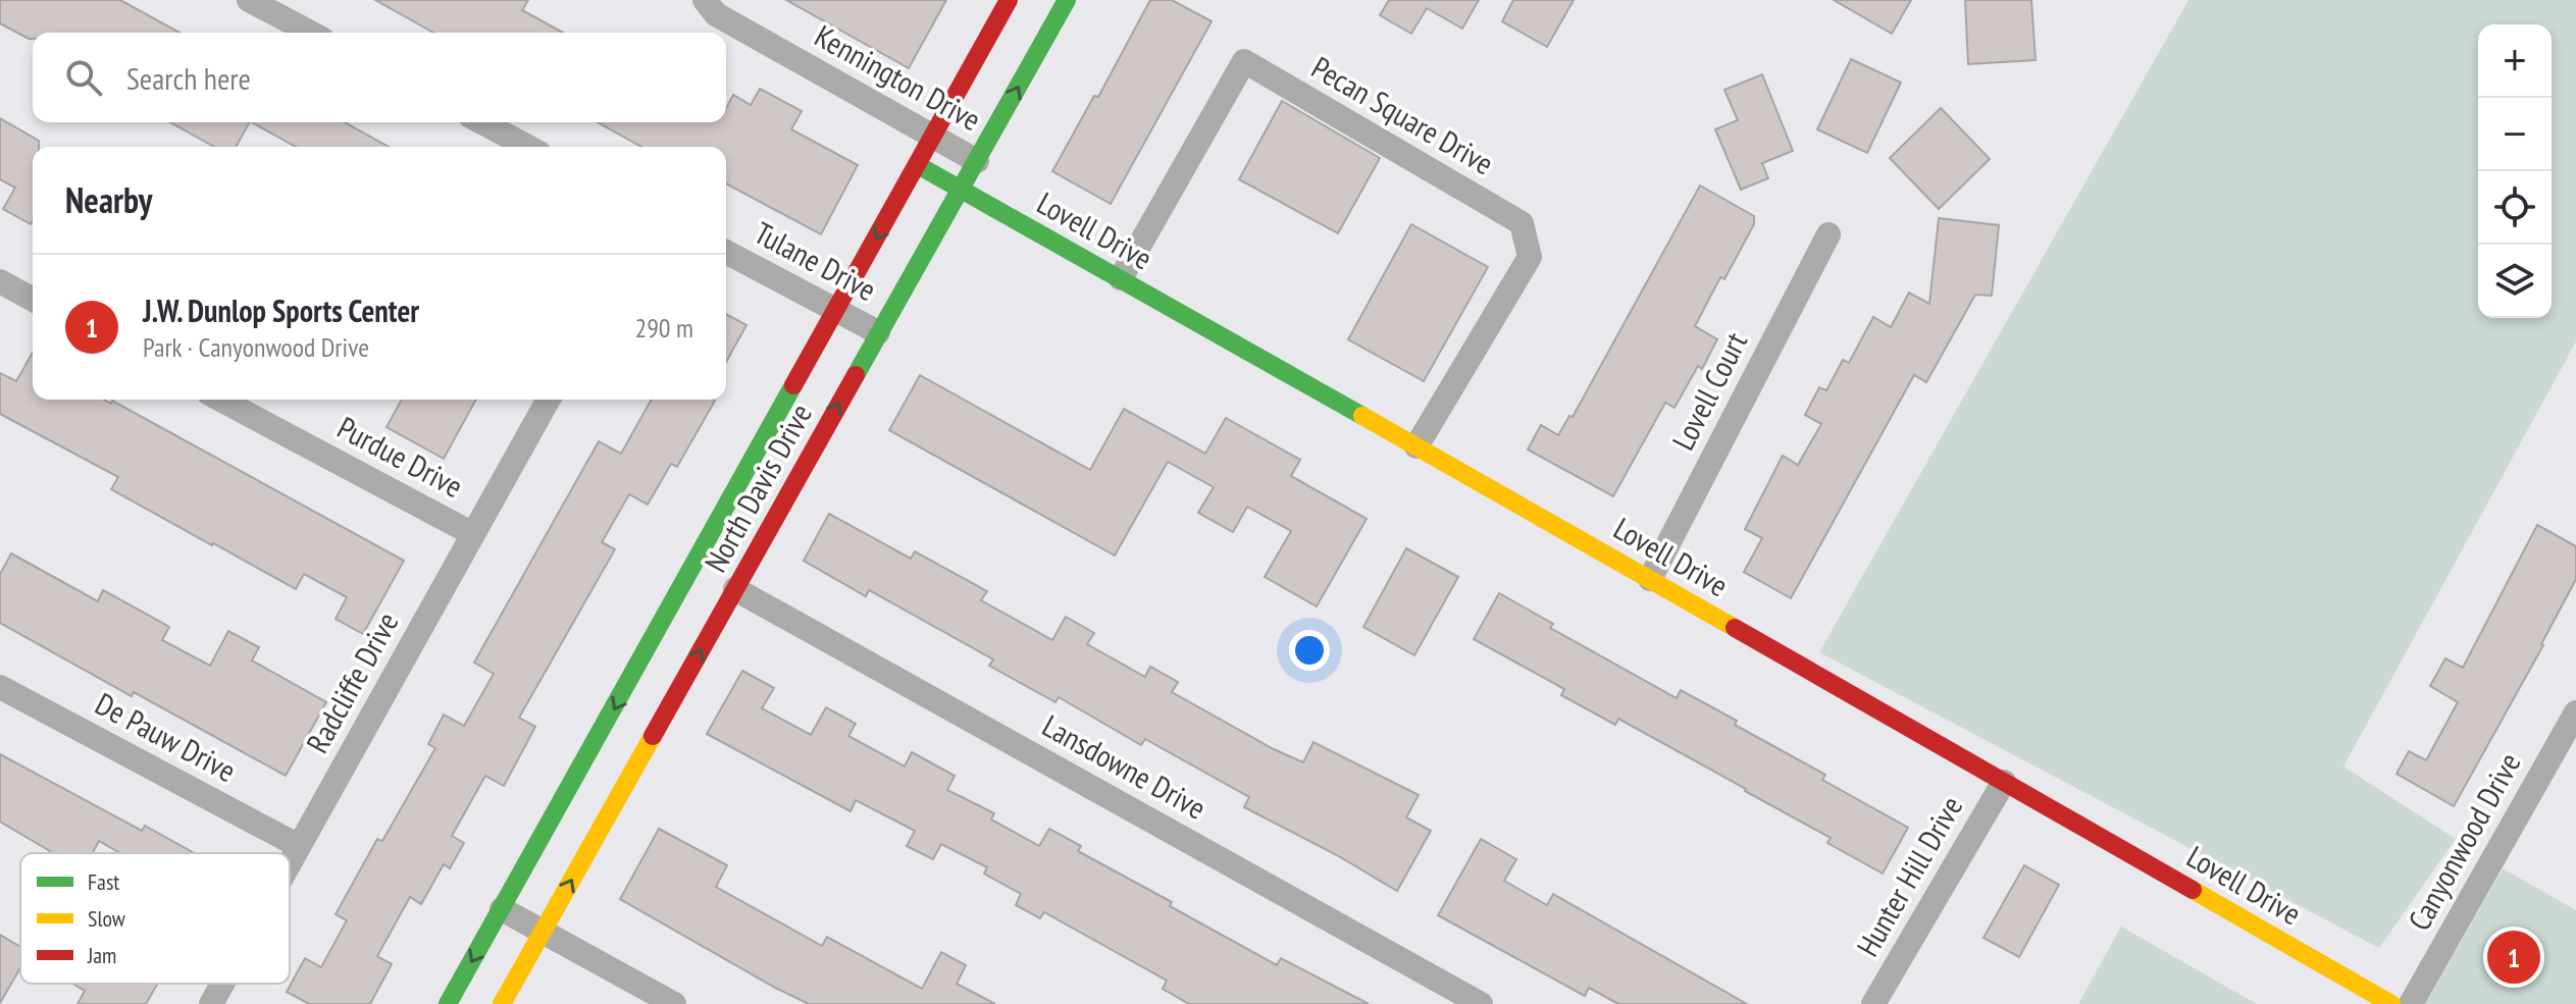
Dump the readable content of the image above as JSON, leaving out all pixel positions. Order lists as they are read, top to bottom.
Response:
{
  "streets": {
    "street": [
      "Kennington Drive",
      "Pecan Square Drive",
      "Lovell Drive",
      "Tulane Drive",
      "Lovell Court",
      "Purdue Drive",
      "North Davis Drive",
      "Radcliffe Drive",
      "De Pauw Drive",
      "Lansdowne Drive",
      "Canyonwood Drive",
      "Hunter Hill Drive"
    ]
  },
  "crossings": [
    ["Kennington Drive", "North Davis Drive"],
    ["Pecan Square Drive", "Lovell Drive"],
    ["Lovell Drive", "Lovell Court"],
    ["Lovell Drive", "North Davis Drive"],
    ["Lovell Drive", "Hunter Hill Drive"],
    ["Tulane Drive", "North Davis Drive"],
    ["Purdue Drive", "Radcliffe Drive"],
    ["North Davis Drive", "Lansdowne Drive"],
    ["Radcliffe Drive", "De Pauw Drive"]
  ],
  "legend": ["Fast", "Slow", "Jam"],
  "page": {
    "map_buttons": ["+", "−"],
    "search": "Search here",
    "heading": "Nearby",
    "list": [
      {
        "mark": "1",
        "name": "J.W. Dunlop Sports Center",
        "note": "Park · Canyonwood Drive",
        "value": "290 m"
      }
    ],
    "pins": "1"
  }
}
